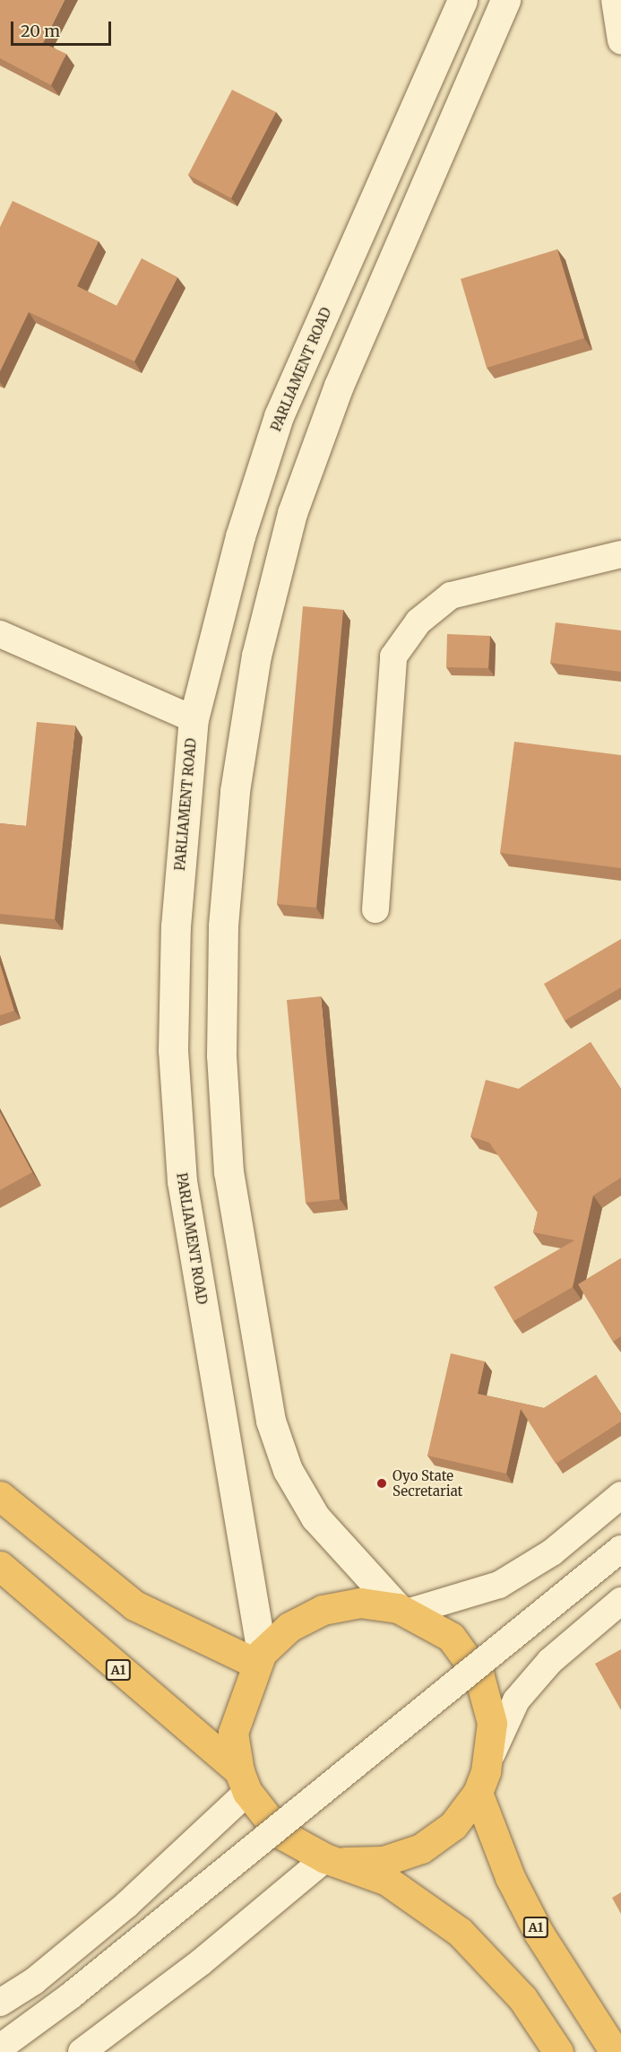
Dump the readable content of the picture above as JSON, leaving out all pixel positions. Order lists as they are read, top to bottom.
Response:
{
  "streets": {
    "highway": ["A1"],
    "main road": ["PARLIAMENT ROAD"]
  },
  "places": ["Oyo State Secretariat"],
  "scale_bar": "20 m"
}
